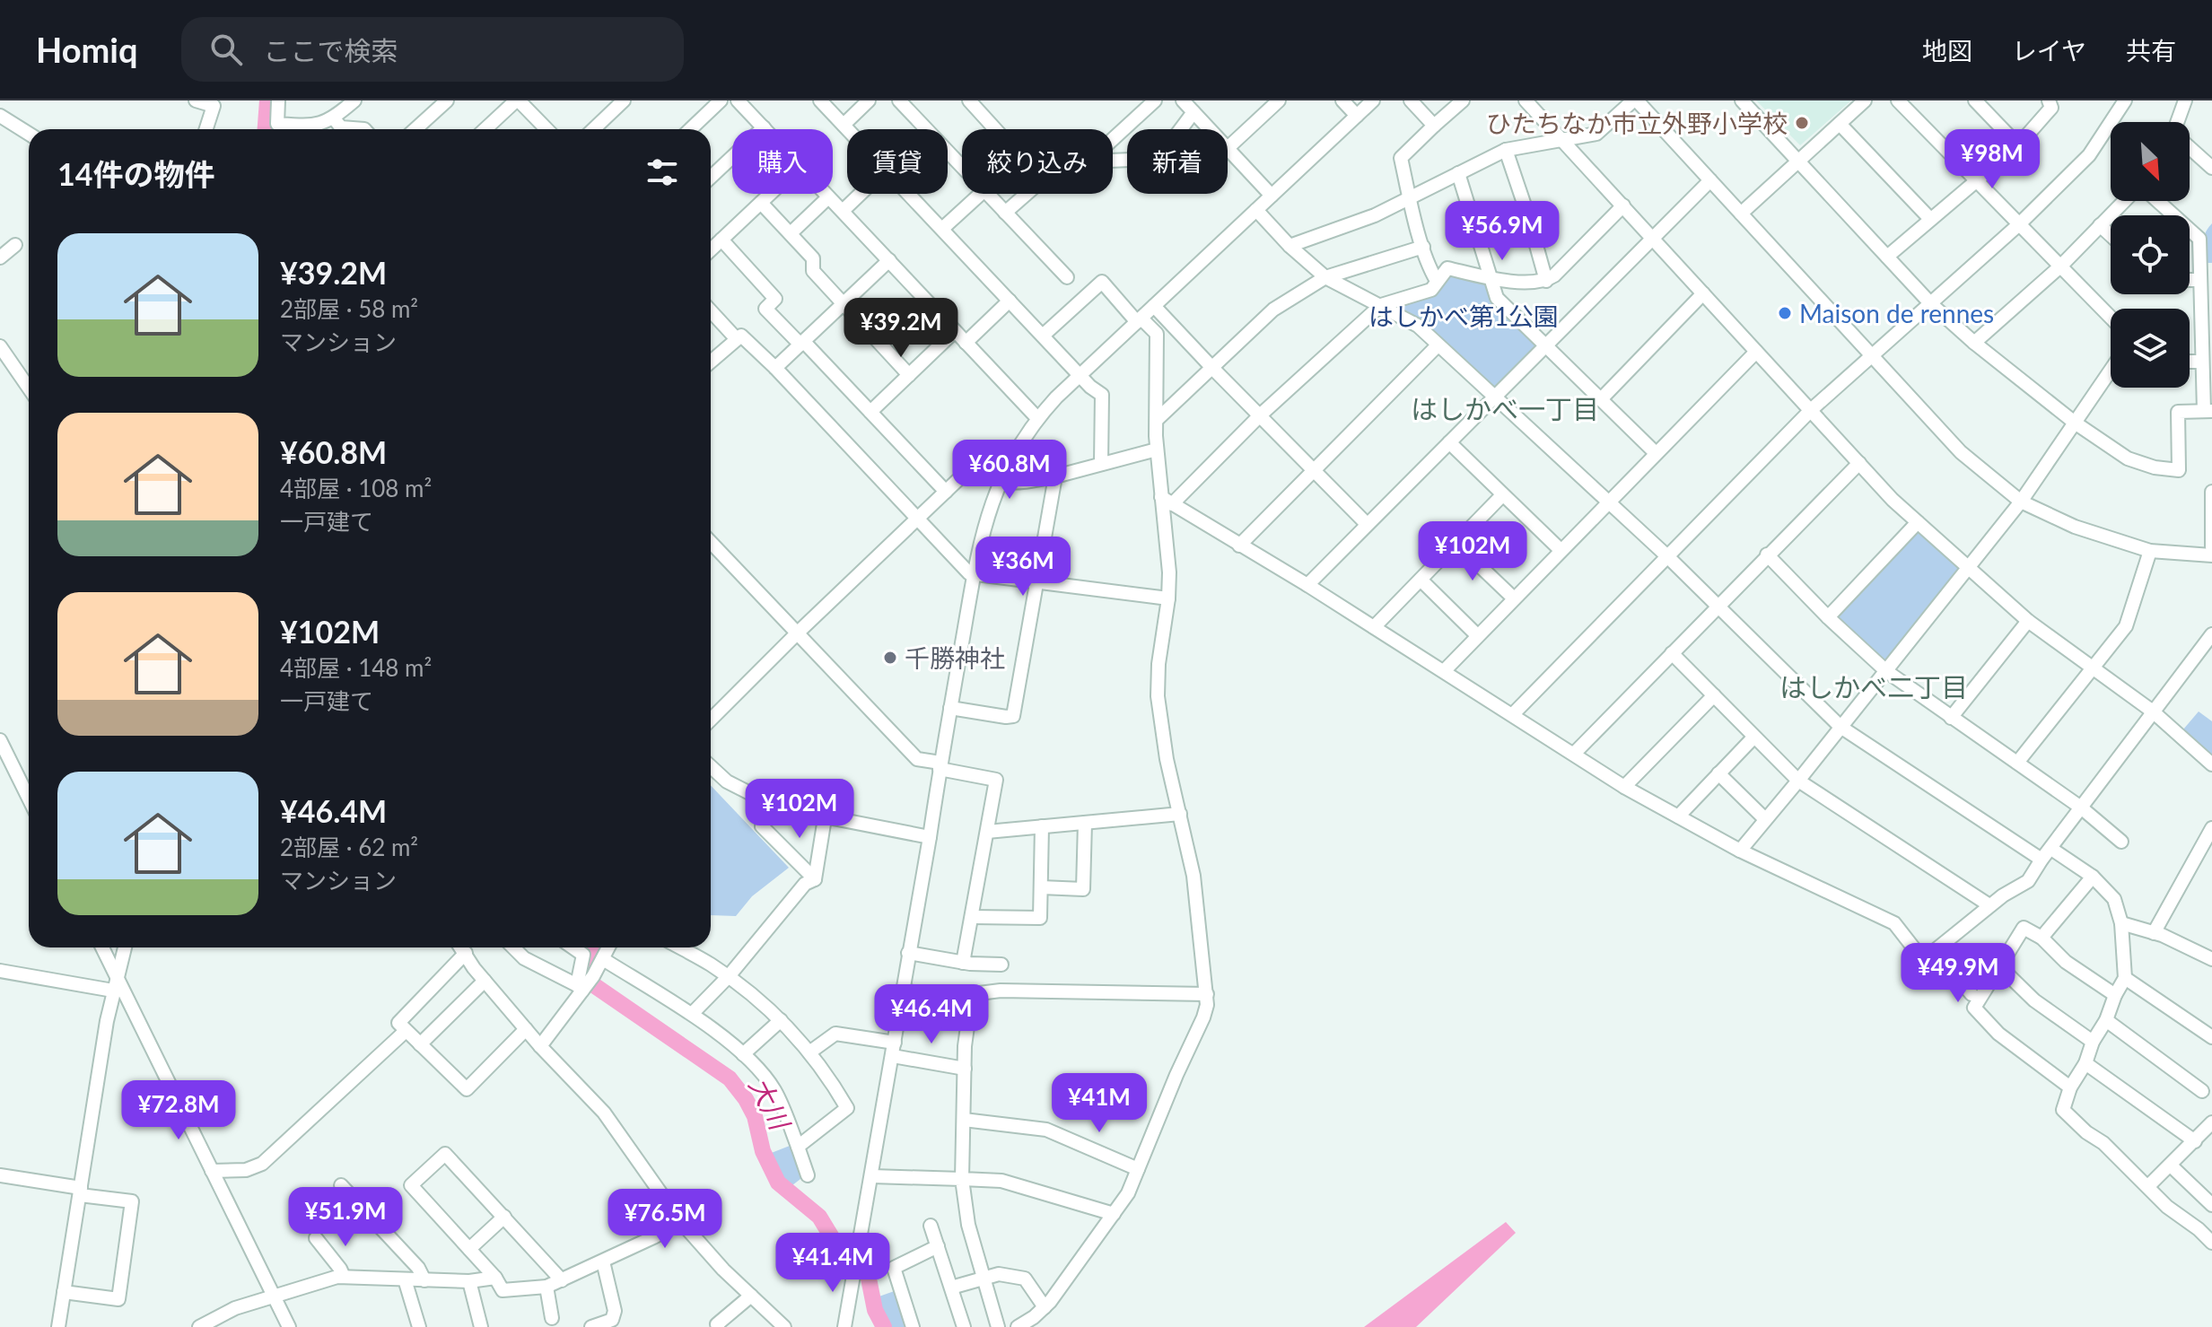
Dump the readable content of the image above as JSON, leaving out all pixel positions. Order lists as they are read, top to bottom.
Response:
{
  "districts": ["はしかべ一丁目", "はしかべ二丁目"],
  "water": ["大川"],
  "parks": ["はしかべ第1公園"],
  "places": ["ひたちなか市立外野小学校", "Maison de rennes", "千勝神社"],
  "north": "bottom right",
  "page": {
    "header": "Homiq",
    "search": "ここで検索",
    "nav": ["地図", "レイヤ", "共有"],
    "price": [
      "¥98M",
      "¥56.9M",
      "¥39.2M",
      "¥60.8M",
      "¥102M",
      "¥36M",
      "¥102M",
      "¥49.9M",
      "¥46.4M",
      "¥41M",
      "¥72.8M",
      "¥51.9M",
      "¥76.5M",
      "¥41.4M"
    ],
    "chip": [
      "購入",
      "賃貸",
      "絞り込み",
      "新着"
    ],
    "heading": "14件の物件",
    "list": [
      {
        "name": "¥39.2M",
        "note": "2部屋 · 58 m² · マンション"
      },
      {
        "name": "¥60.8M",
        "note": "4部屋 · 108 m² · 一戸建て"
      },
      {
        "name": "¥102M",
        "note": "4部屋 · 148 m² · 一戸建て"
      },
      {
        "name": "¥46.4M",
        "note": "2部屋 · 62 m² · マンション"
      }
    ]
  }
}
